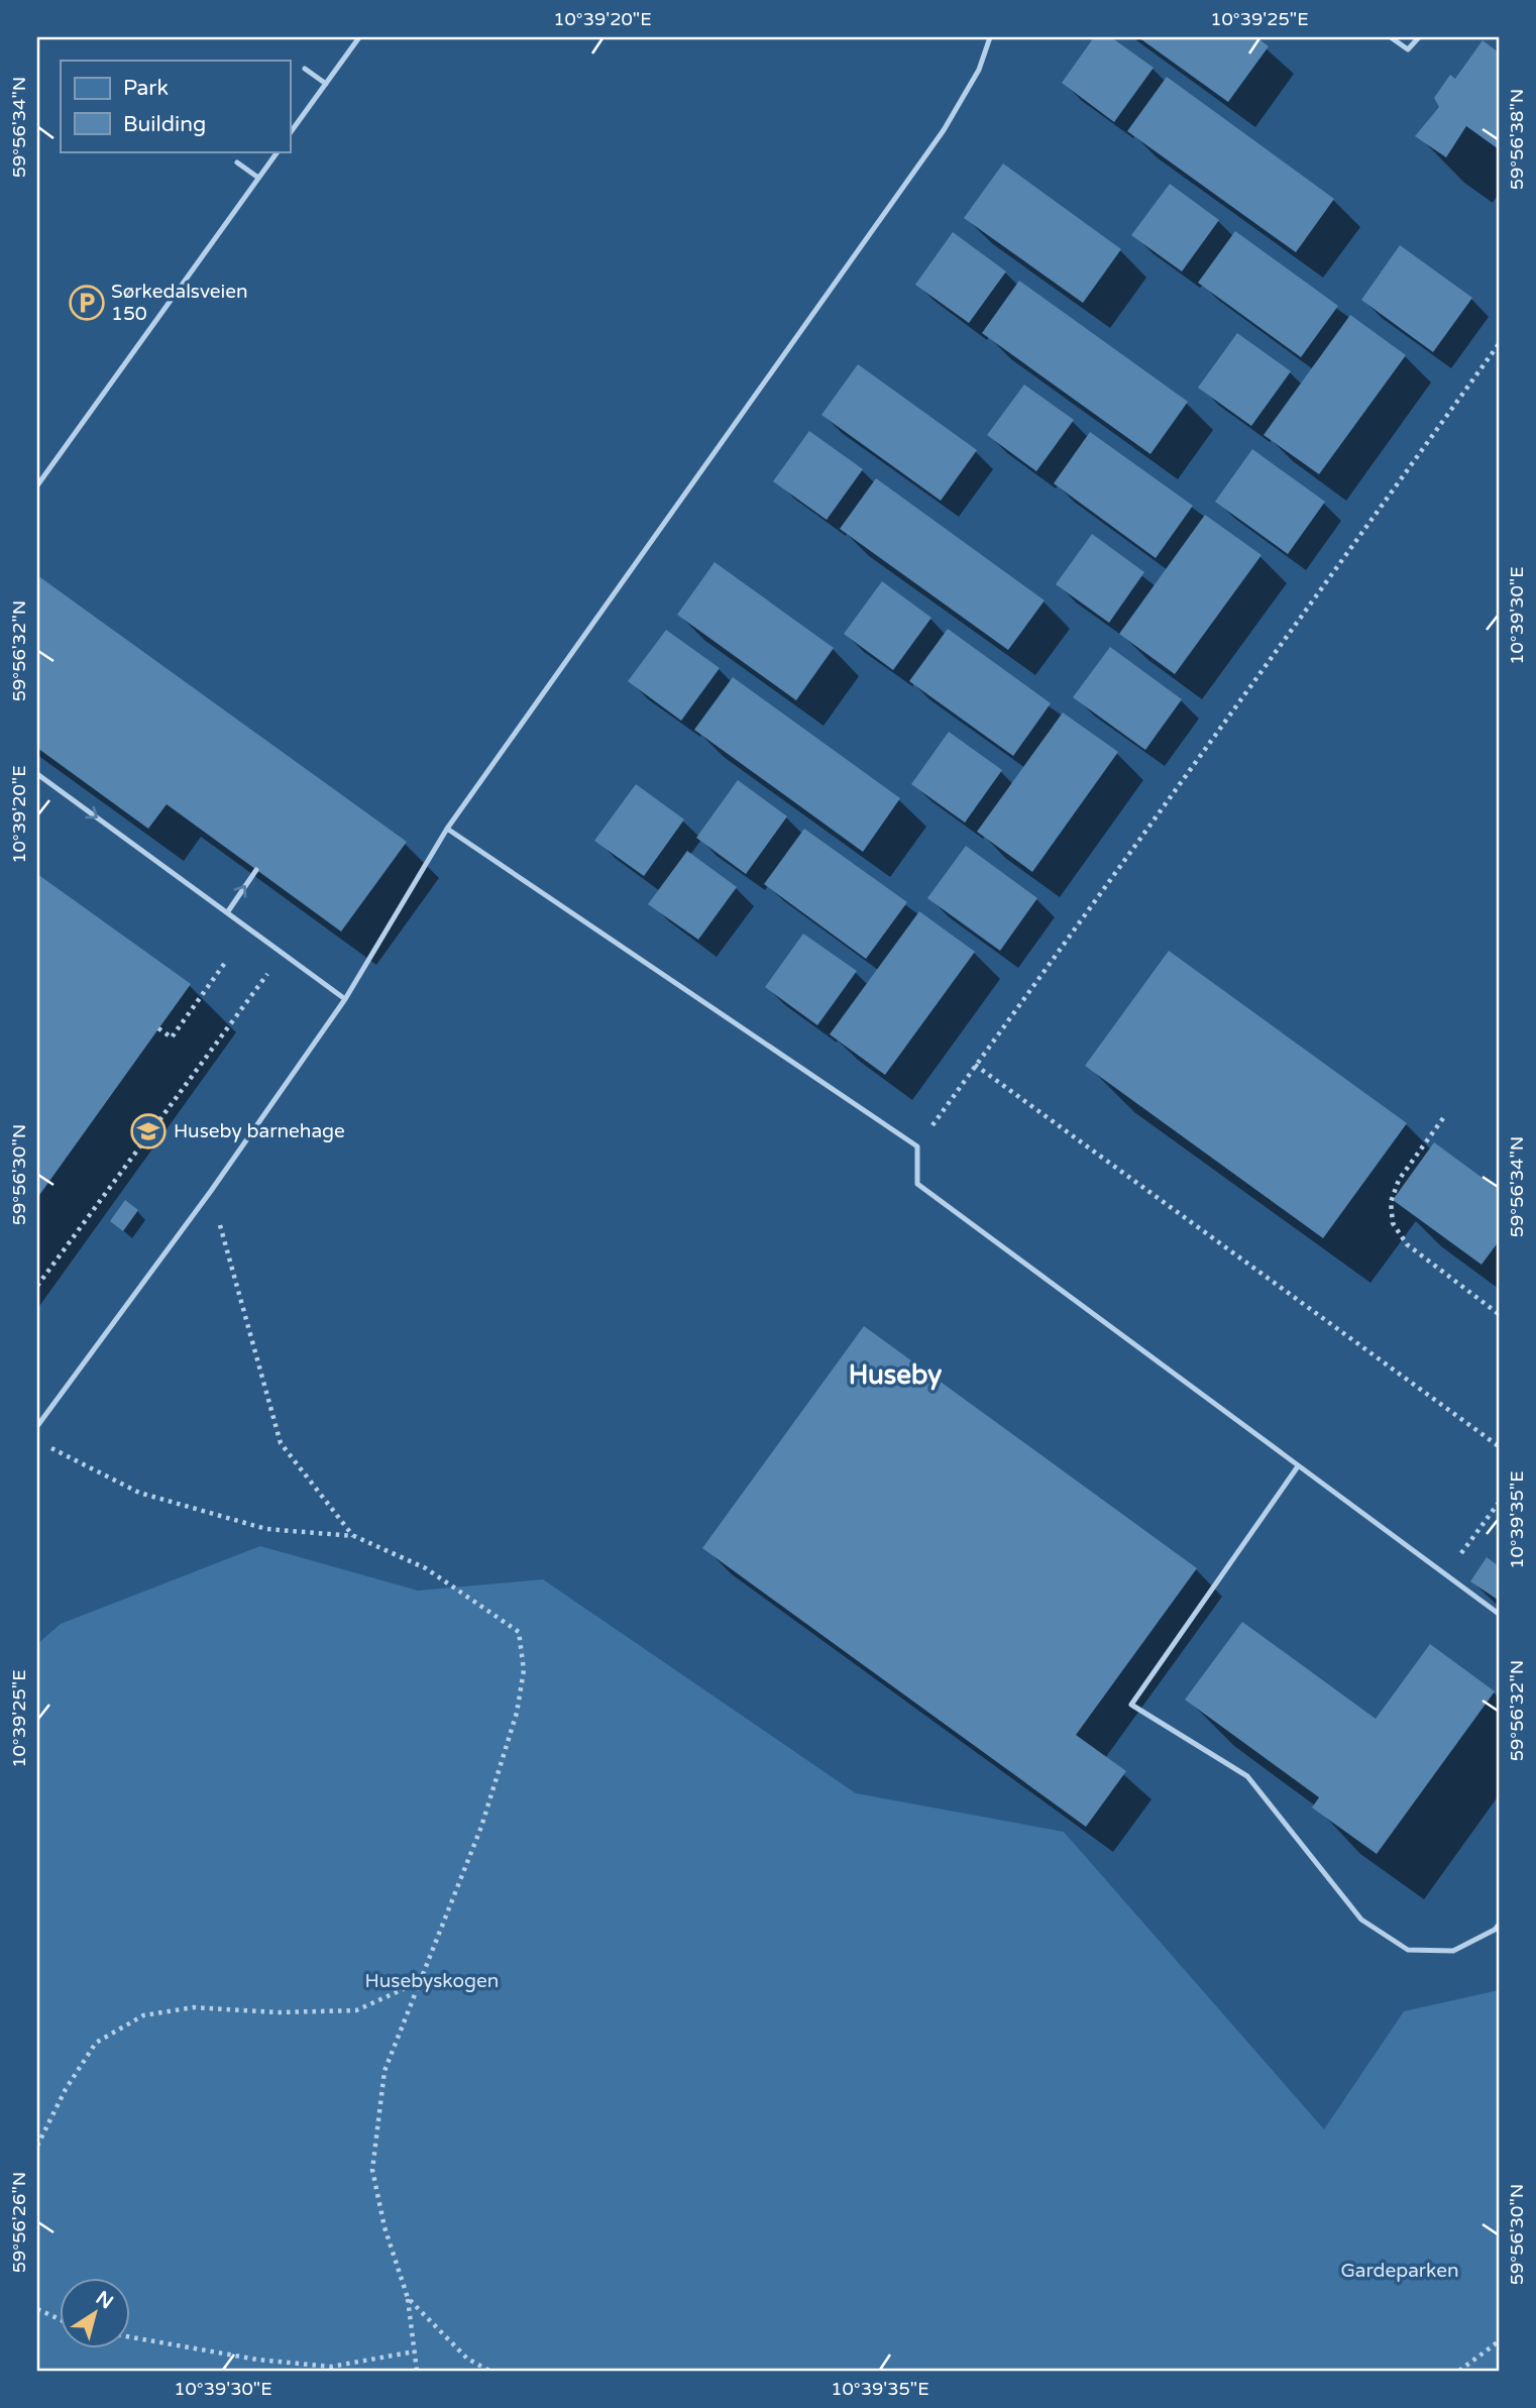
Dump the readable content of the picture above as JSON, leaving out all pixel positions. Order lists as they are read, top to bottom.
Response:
{
  "districts": ["Huseby"],
  "parks": ["Husebyskogen", "Gardeparken"],
  "places": {
    "parking": ["Sørkedalsveien 150"],
    "school or university": ["Huseby barnehage"]
  },
  "legend": ["Park", "Building"],
  "north": "top right",
  "coordinates": [
    "10°39'20\"E",
    "10°39'25\"E",
    "59°56'34\"N",
    "59°56'38\"N",
    "10°39'30\"E",
    "59°56'32\"N",
    "59°56'30\"N",
    "10°39'35\"E",
    "59°56'26\"N"
  ]
}
